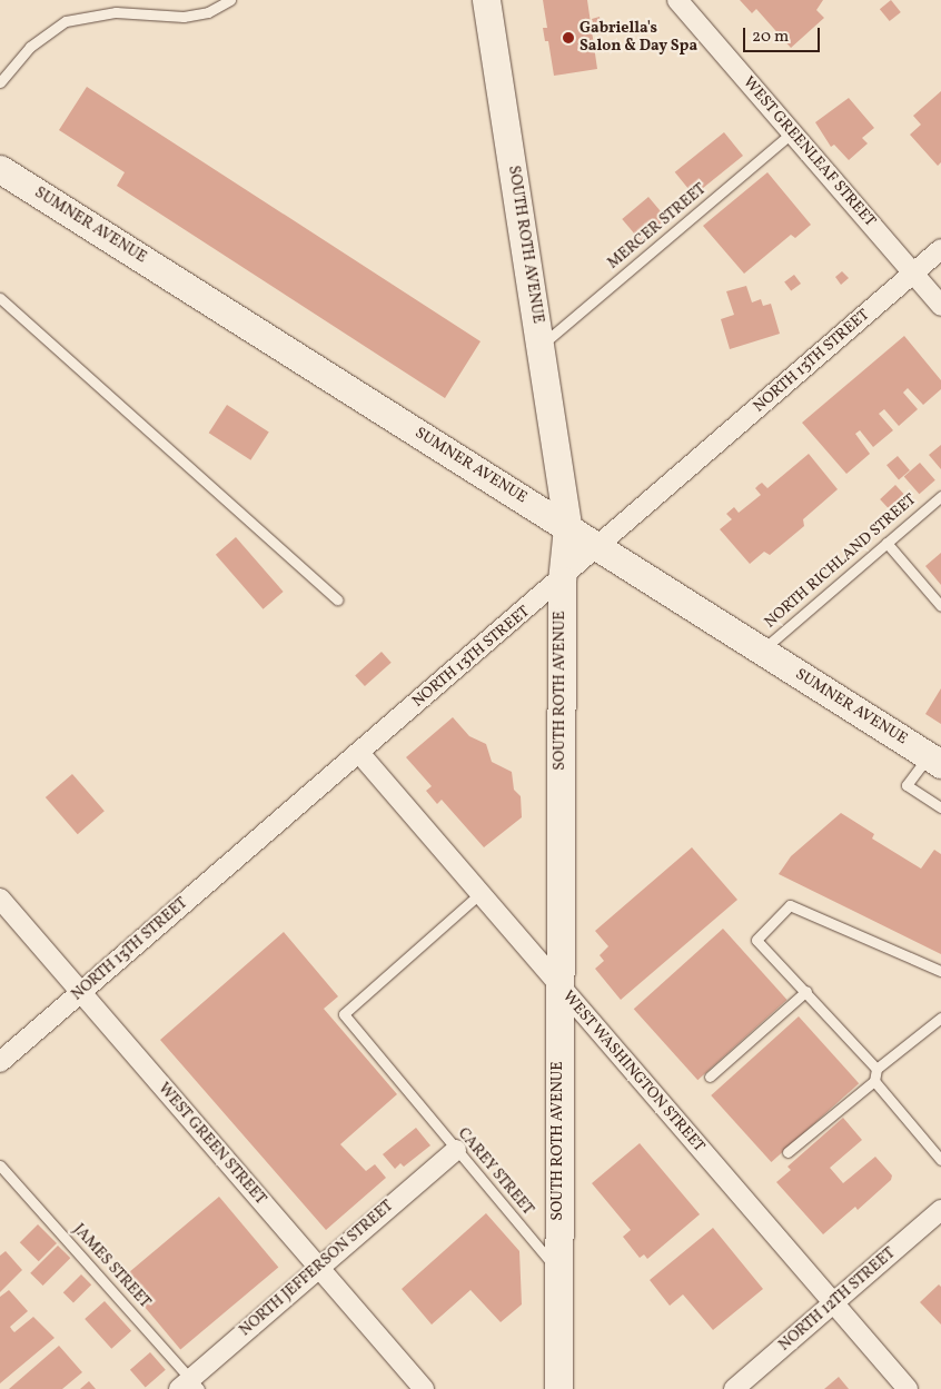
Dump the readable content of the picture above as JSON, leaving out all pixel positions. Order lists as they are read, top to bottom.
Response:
{
  "streets": {
    "main road": ["SUMNER AVENUE", "SOUTH ROTH AVENUE"],
    "street": [
      "WEST GREENLEAF STREET",
      "NORTH 13TH STREET",
      "WEST WASHINGTON STREET",
      "WEST GREEN STREET",
      "NORTH JEFFERSON STREET",
      "NORTH 12TH STREET"
    ],
    "lane": [
      "MERCER STREET",
      "NORTH RICHLAND STREET",
      "CAREY STREET",
      "JAMES STREET"
    ]
  },
  "crossings": [
    ["WEST GREENLEAF STREET", "MERCER STREET"],
    ["WEST GREENLEAF STREET", "NORTH 13TH STREET"],
    ["SUMNER AVENUE", "SOUTH ROTH AVENUE"],
    ["SUMNER AVENUE", "NORTH 13TH STREET"],
    ["SUMNER AVENUE", "NORTH RICHLAND STREET"],
    ["MERCER STREET", "SOUTH ROTH AVENUE"],
    ["SOUTH ROTH AVENUE", "NORTH 13TH STREET"],
    ["SOUTH ROTH AVENUE", "WEST WASHINGTON STREET"],
    ["SOUTH ROTH AVENUE", "CAREY STREET"],
    ["NORTH 13TH STREET", "WEST WASHINGTON STREET"],
    ["NORTH 13TH STREET", "WEST GREEN STREET"],
    ["WEST WASHINGTON STREET", "CAREY STREET"],
    ["WEST WASHINGTON STREET", "NORTH 12TH STREET"],
    ["WEST GREEN STREET", "NORTH JEFFERSON STREET"],
    ["CAREY STREET", "NORTH JEFFERSON STREET"],
    ["JAMES STREET", "NORTH JEFFERSON STREET"]
  ],
  "places": ["Gabriella's Salon & Day Spa"],
  "scale_bar": "20 m"
}
